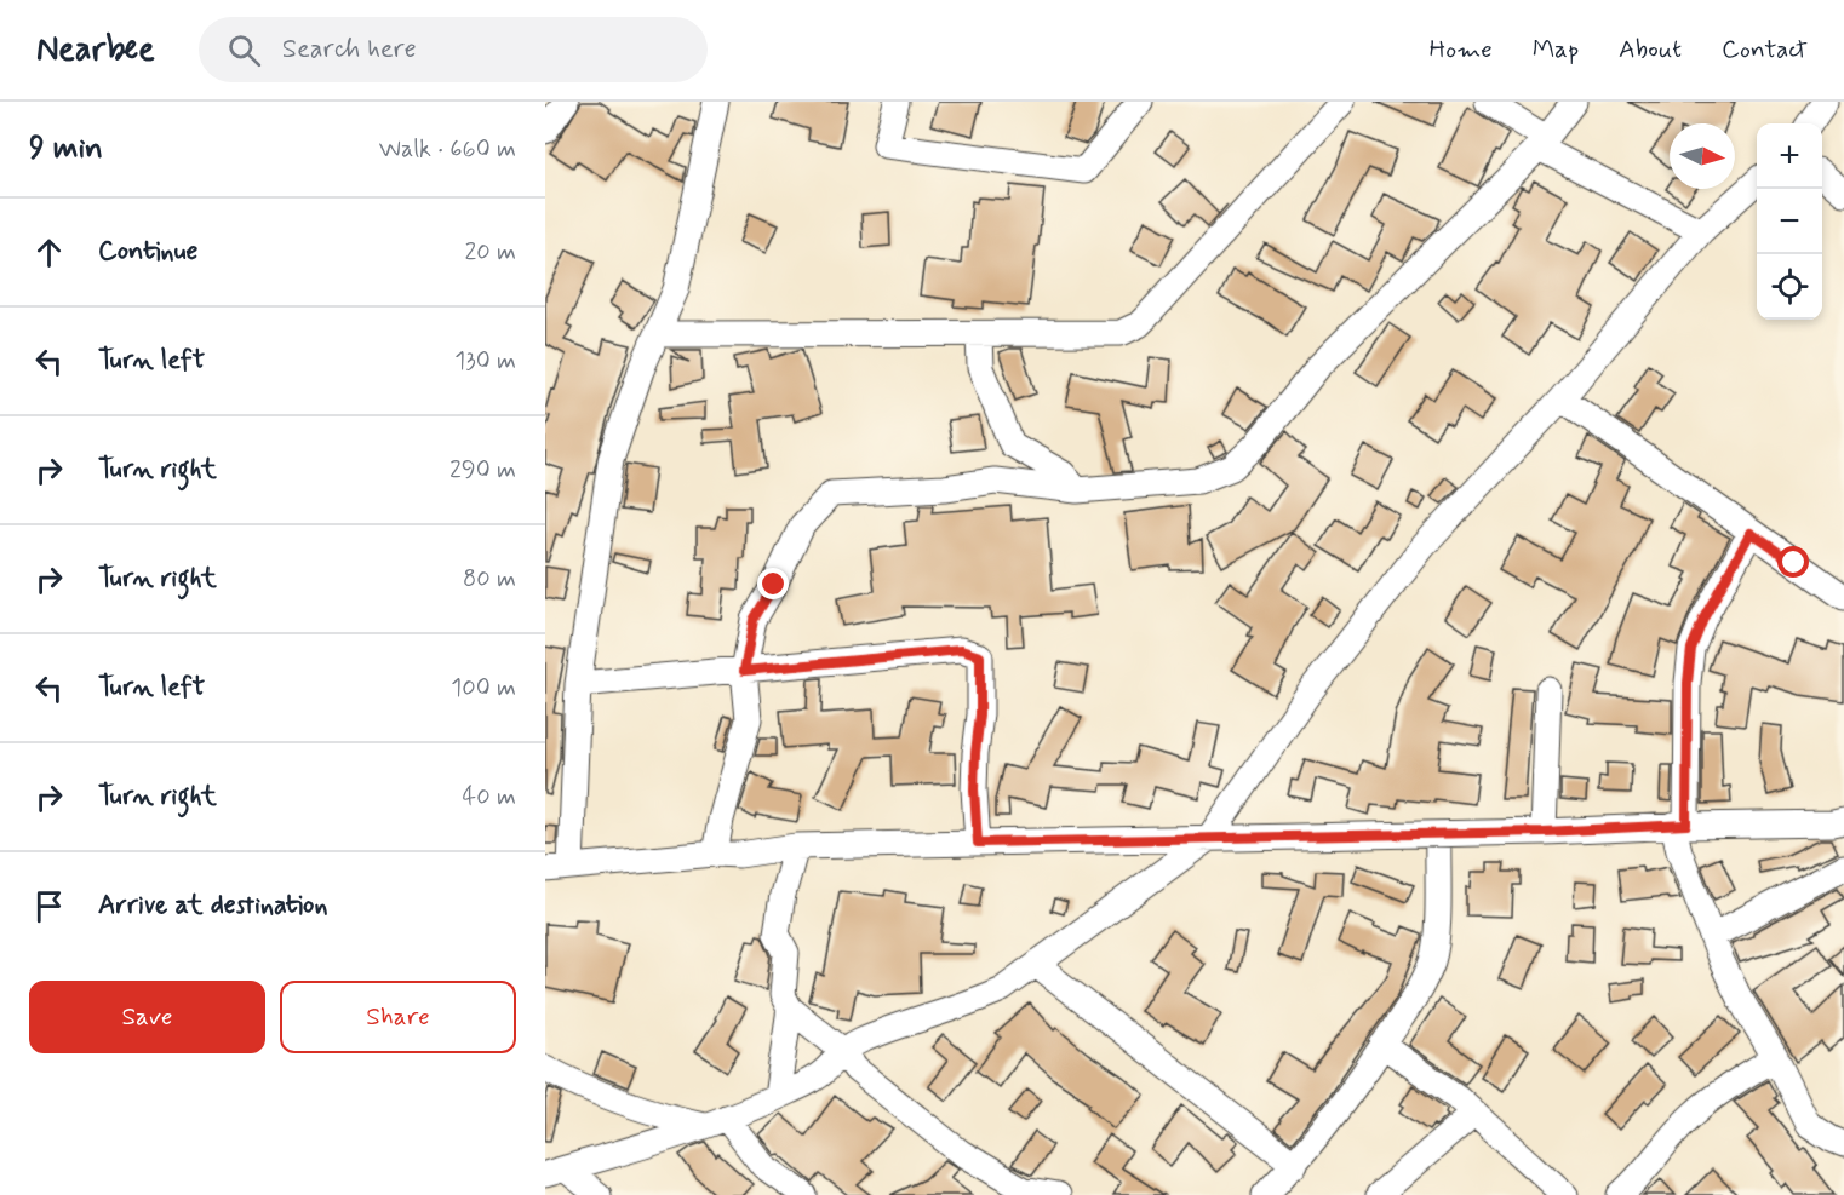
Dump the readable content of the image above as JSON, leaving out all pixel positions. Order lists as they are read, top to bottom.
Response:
{
  "north": "right",
  "page": {
    "header": "Nearbee",
    "search": "Search here",
    "nav": [
      "Home",
      "Map",
      "About",
      "Contact"
    ],
    "heading": ["9 min", "Walk · 660 m"],
    "map_buttons": ["+", "−"],
    "list": [
      ["Continue", "20 m"],
      ["Turn left", "130 m"],
      ["Turn right", "290 m"],
      ["Turn right", "80 m"],
      ["Turn left", "100 m"],
      ["Turn right", "40 m"],
      "Arrive at destination"
    ],
    "buttons": ["Save", "Share"]
  }
}
